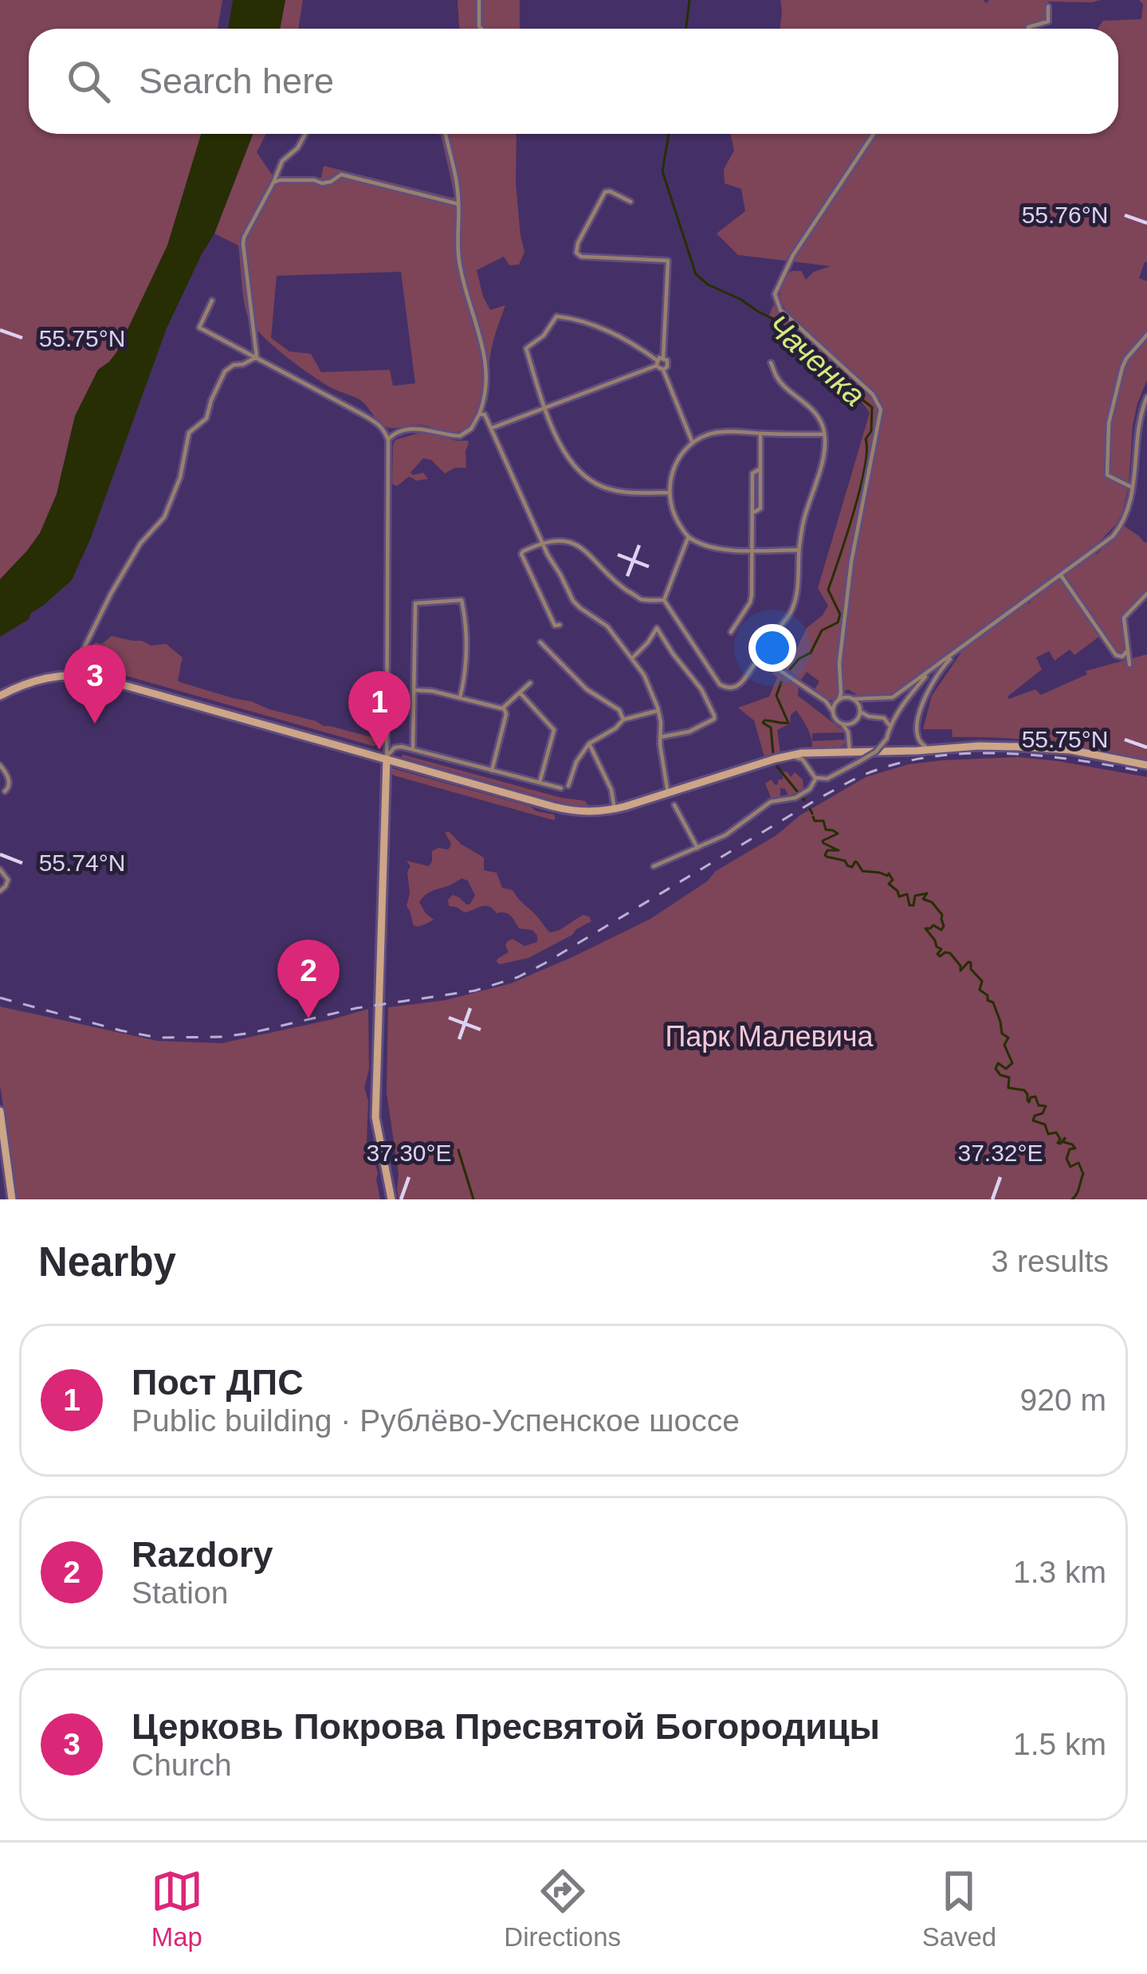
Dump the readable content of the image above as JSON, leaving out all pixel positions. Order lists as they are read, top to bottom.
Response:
{
  "water": ["Чаченка"],
  "parks": ["Парк Малевича"],
  "page": {
    "search": "Search here",
    "pins": ["3", "1", "2"],
    "heading": ["Nearby", "3 results"],
    "list": [
      {
        "mark": "1",
        "name": "Пост ДПС",
        "note": "Public building · Рублёво-Успенское шоссе",
        "value": "920 m"
      },
      {
        "mark": "2",
        "name": "Razdory",
        "note": "Station",
        "value": "1.3 km"
      },
      {
        "mark": "3",
        "name": "Церковь Покрова Пресвятой Богородицы",
        "note": "Church",
        "value": "1.5 km"
      }
    ],
    "nav": ["Map", "Directions", "Saved"]
  },
  "coordinates": [
    "55.76°N",
    "55.75°N",
    "55.74°N",
    "37.30°E",
    "37.32°E"
  ]
}
